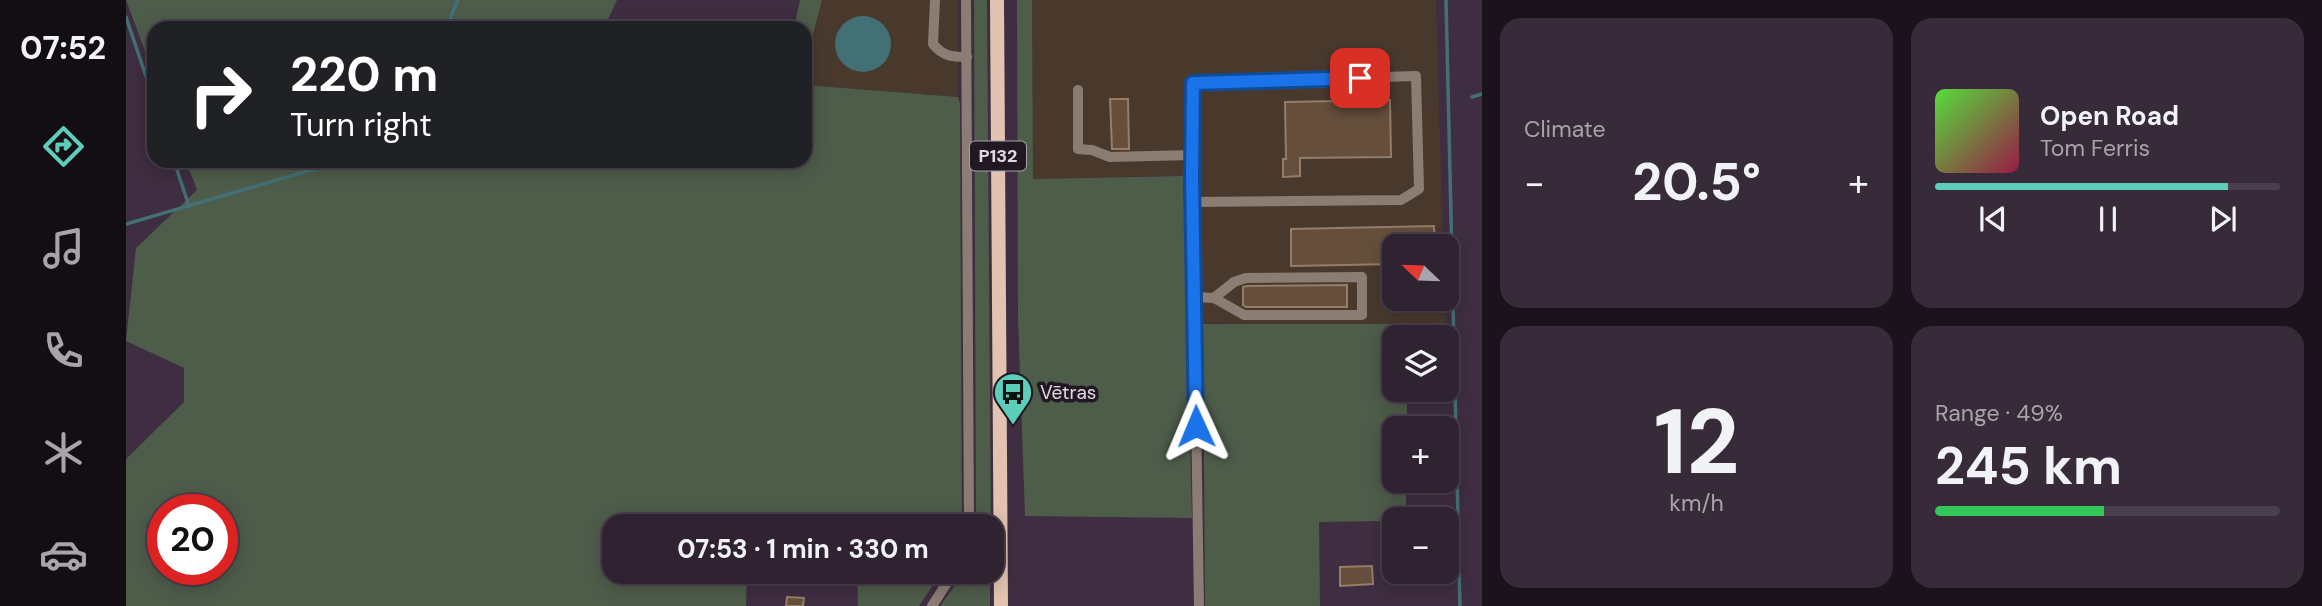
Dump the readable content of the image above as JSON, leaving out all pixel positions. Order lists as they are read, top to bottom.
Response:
{
  "streets": {
    "main road": ["P132"]
  },
  "places": {
    "bus stop": ["Vētras"]
  },
  "north": "top left",
  "page": {
    "tabs": "07:52",
    "tile": [
      "Climate",
      ["12", "km/h"],
      ["Range · 49%", "245 km"]
    ],
    "turn": ["220 m", "Turn right"],
    "song": ["Open Road", "Tom Ferris"],
    "heat": ["−", "20.5°", "+"],
    "map_buttons": ["+", "−"],
    "limit": "20",
    "trip": "07:53 · 1 min · 330 m"
  }
}
